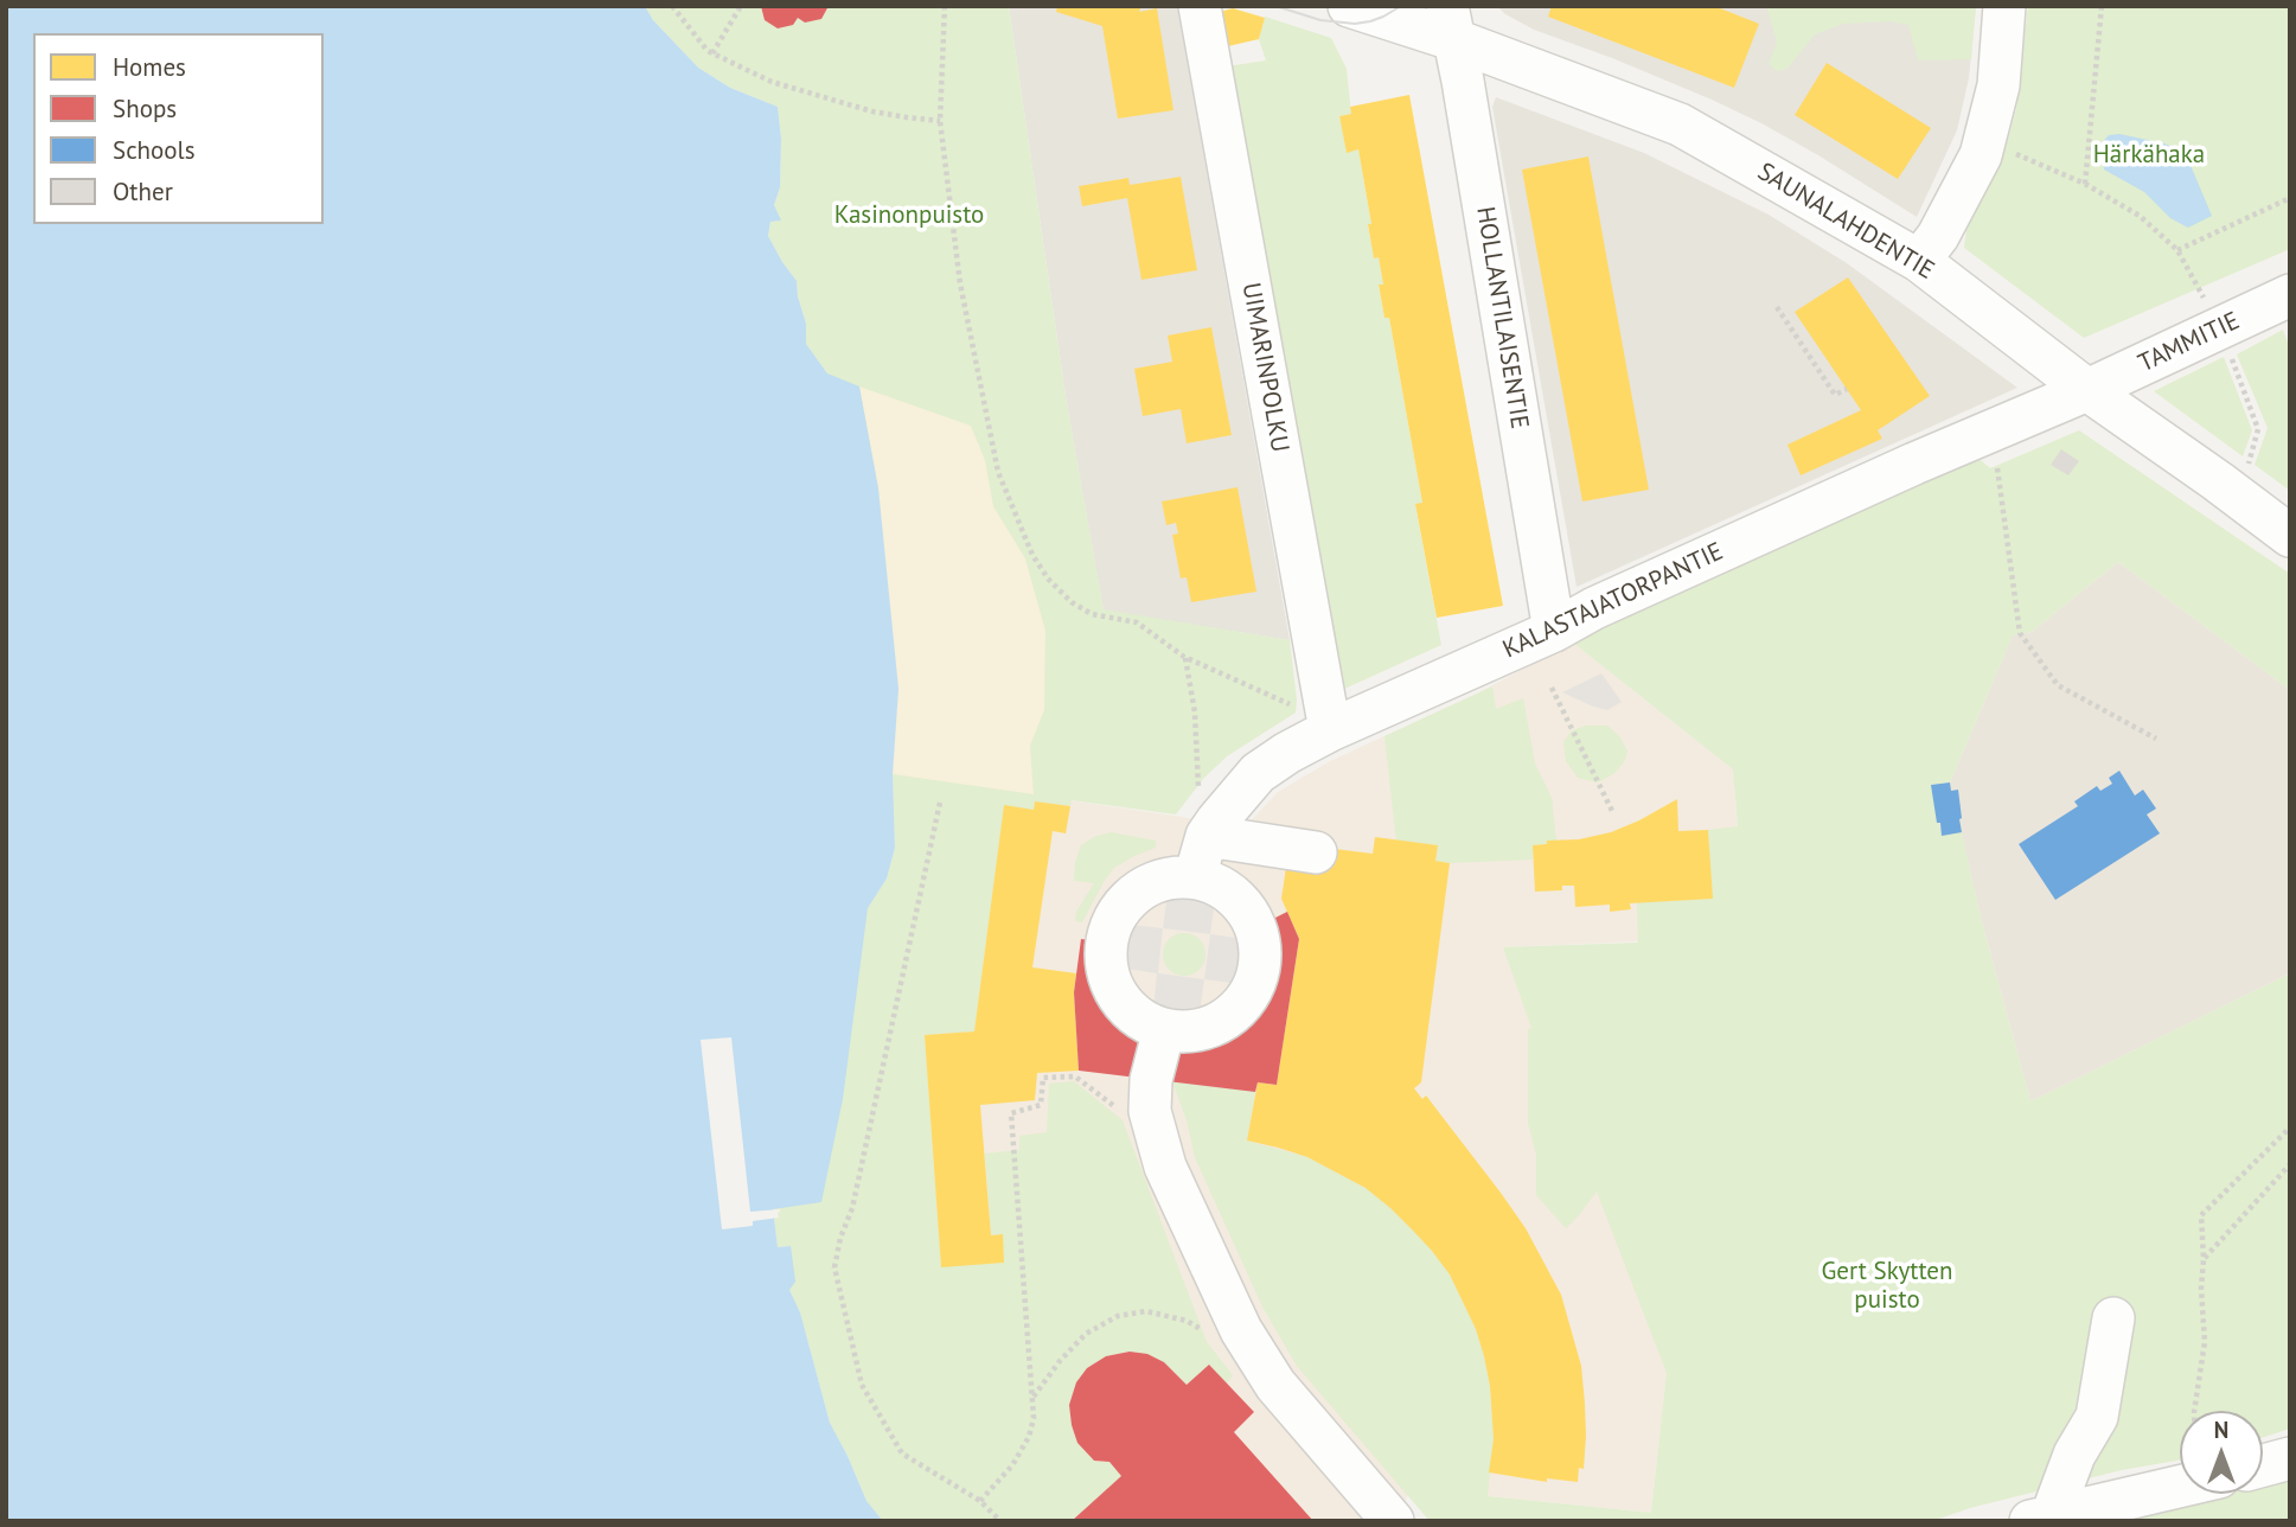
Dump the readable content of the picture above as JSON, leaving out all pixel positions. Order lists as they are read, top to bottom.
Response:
{
  "streets": {
    "street": [
      "SAUNALAHDENTIE",
      "HOLLANTILAISENTIE",
      "TAMMITIE",
      "UIMARINPOLKU",
      "KALASTAJATORPANTIE"
    ]
  },
  "crossings": [
    ["SAUNALAHDENTIE", "HOLLANTILAISENTIE"],
    ["SAUNALAHDENTIE", "TAMMITIE"],
    ["SAUNALAHDENTIE", "KALASTAJATORPANTIE"],
    ["HOLLANTILAISENTIE", "KALASTAJATORPANTIE"],
    ["TAMMITIE", "KALASTAJATORPANTIE"],
    ["UIMARINPOLKU", "KALASTAJATORPANTIE"]
  ],
  "parks": ["Härkähaka", "Kasinonpuisto", "Gert Skytten puisto"],
  "legend": [
    "Homes",
    "Shops",
    "Schools",
    "Other"
  ],
  "north": "top"
}
